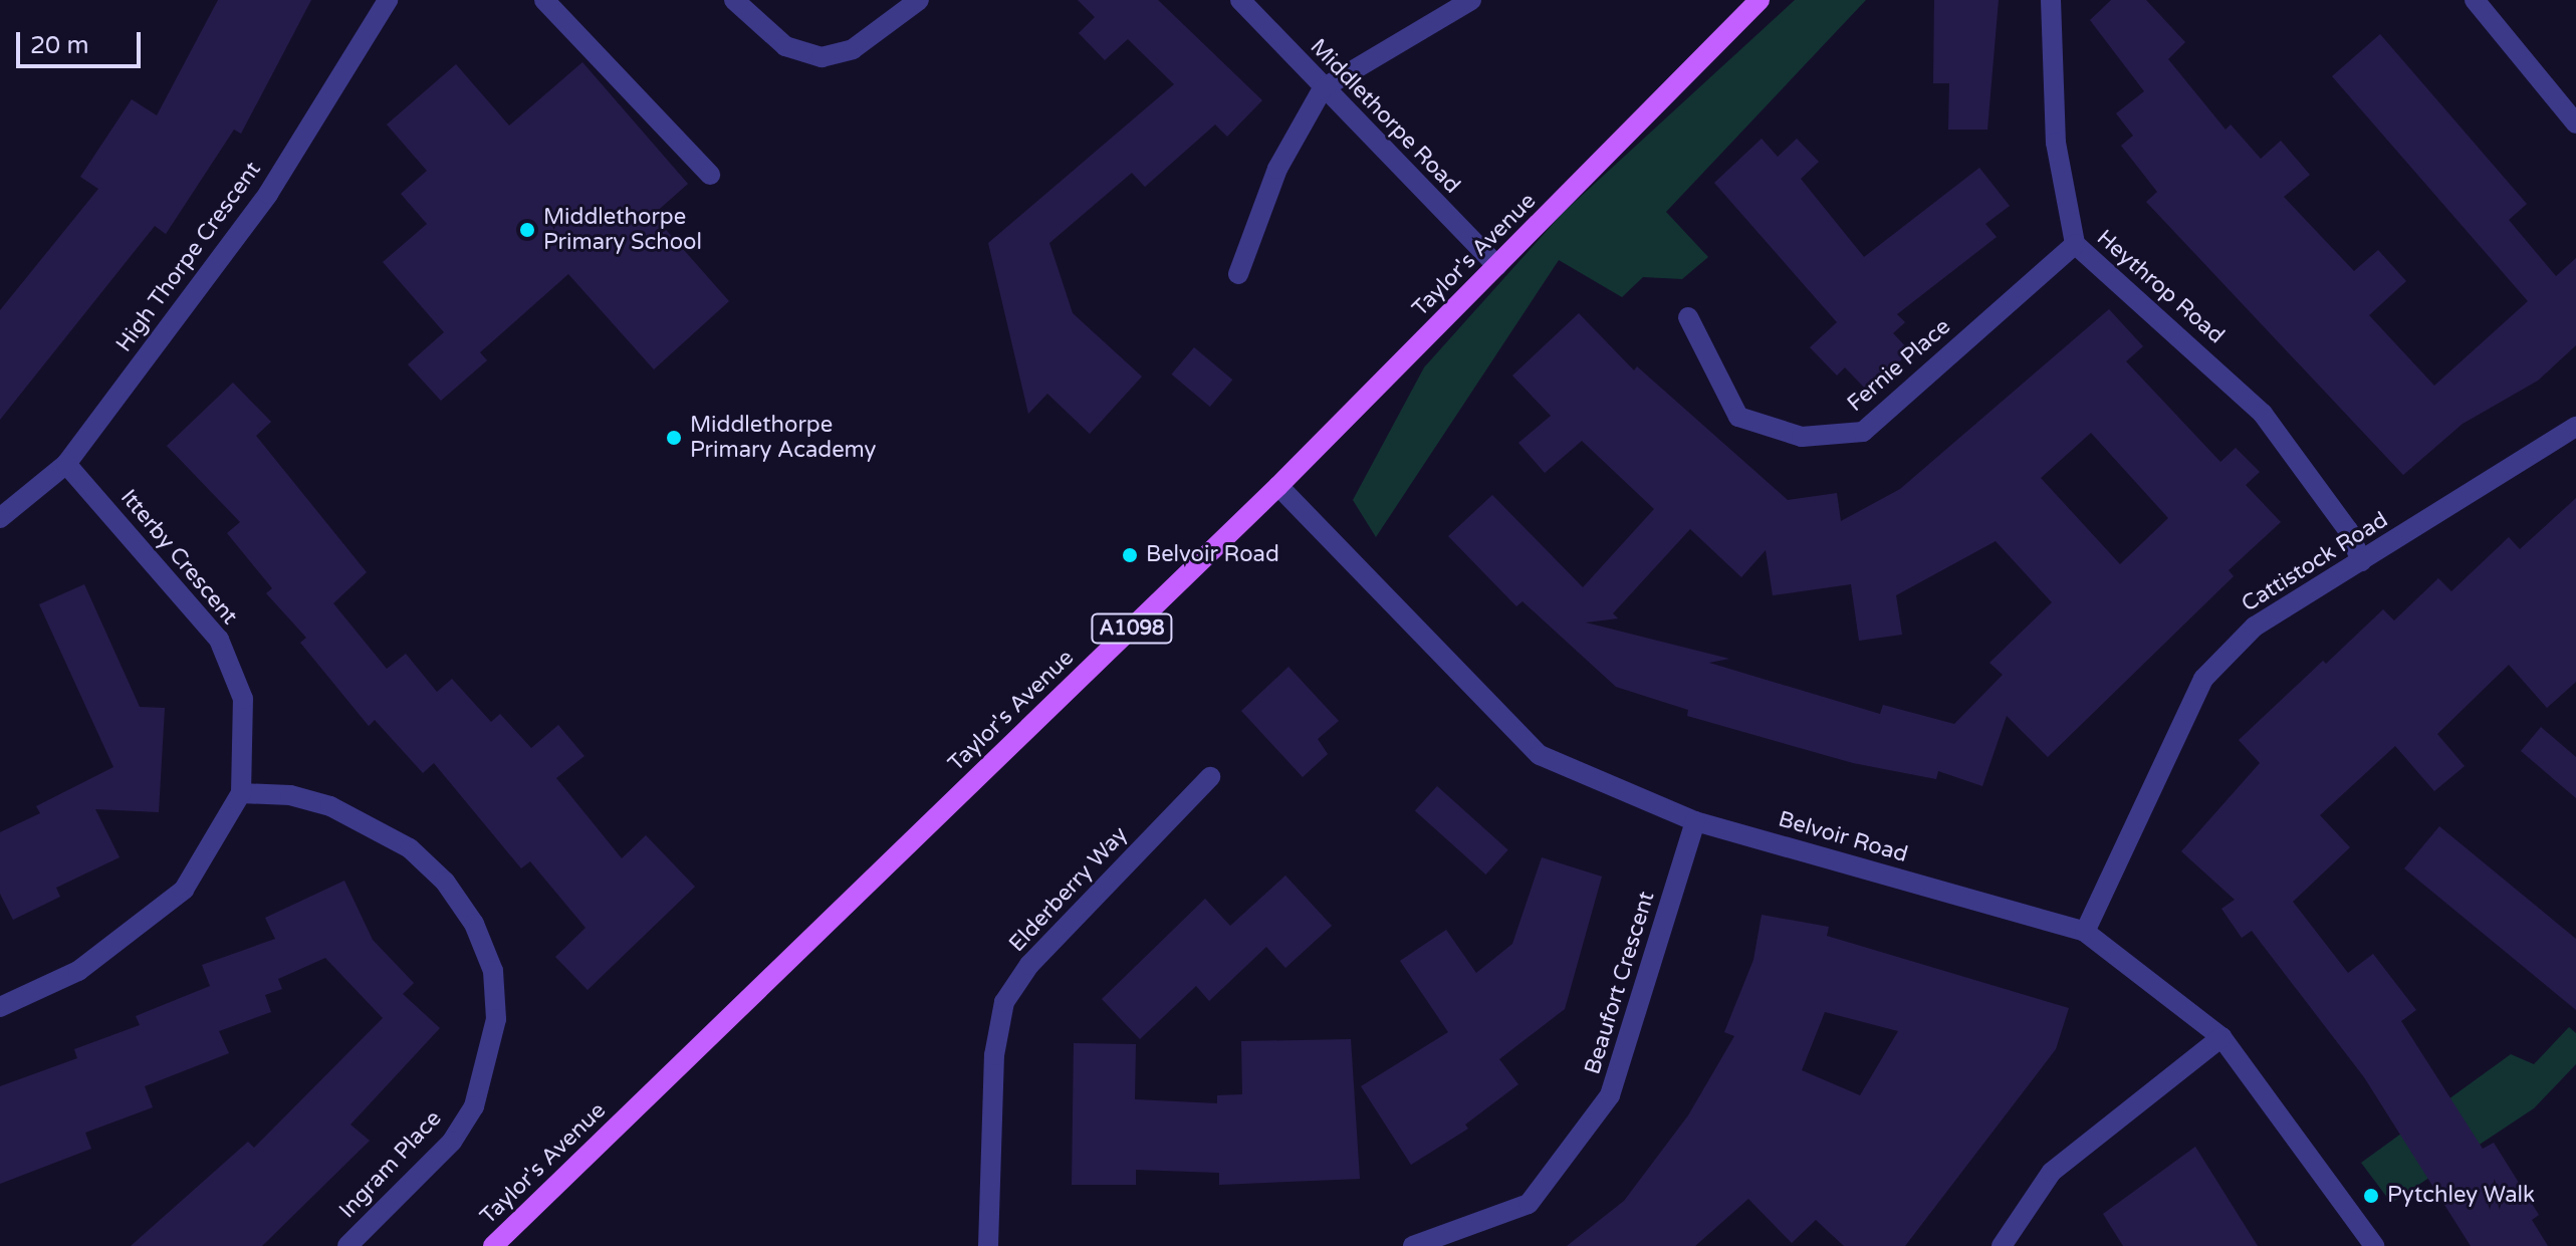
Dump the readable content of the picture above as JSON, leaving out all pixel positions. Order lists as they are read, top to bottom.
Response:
{
  "streets": {
    "main road": ["Taylor's Avenue", "A1098"],
    "street": [
      "Middlethorpe Road",
      "High Thorpe Crescent",
      "Heythrop Road",
      "Fernie Place",
      "Itterby Crescent",
      "Cattistock Road",
      "Belvoir Road",
      "Elderberry Way",
      "Beaufort Crescent",
      "Ingram Place"
    ]
  },
  "crossings": [
    ["Middlethorpe Road", "Taylor's Avenue"],
    ["Taylor's Avenue", "Belvoir Road"],
    ["High Thorpe Crescent", "Itterby Crescent"],
    ["Heythrop Road", "Fernie Place"],
    ["Heythrop Road", "Cattistock Road"],
    ["Itterby Crescent", "Ingram Place"],
    ["Cattistock Road", "Belvoir Road"],
    ["Belvoir Road", "Beaufort Crescent"]
  ],
  "places": [
    "Middlethorpe Primary School",
    "Middlethorpe Primary Academy",
    "Belvoir Road",
    "Pytchley Walk"
  ],
  "scale_bar": "20 m"
}
